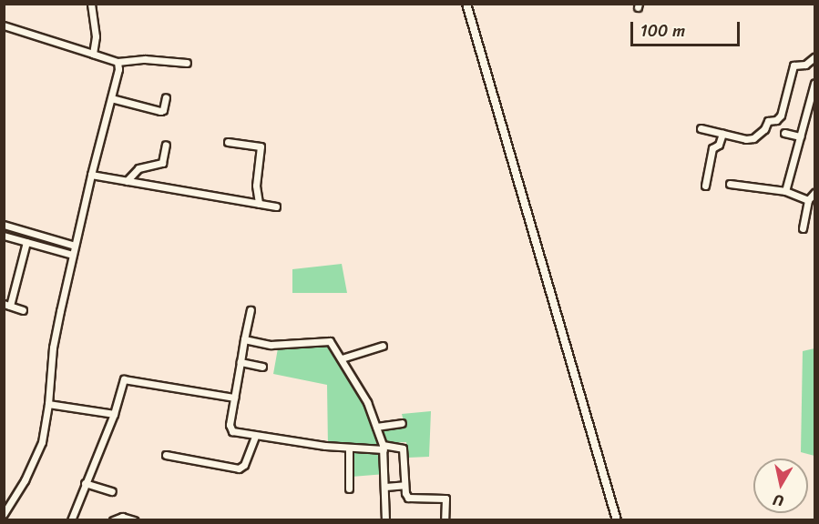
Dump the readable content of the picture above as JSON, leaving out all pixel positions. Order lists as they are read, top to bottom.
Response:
{
  "scale_bar": "100 m",
  "north": "bottom"
}
